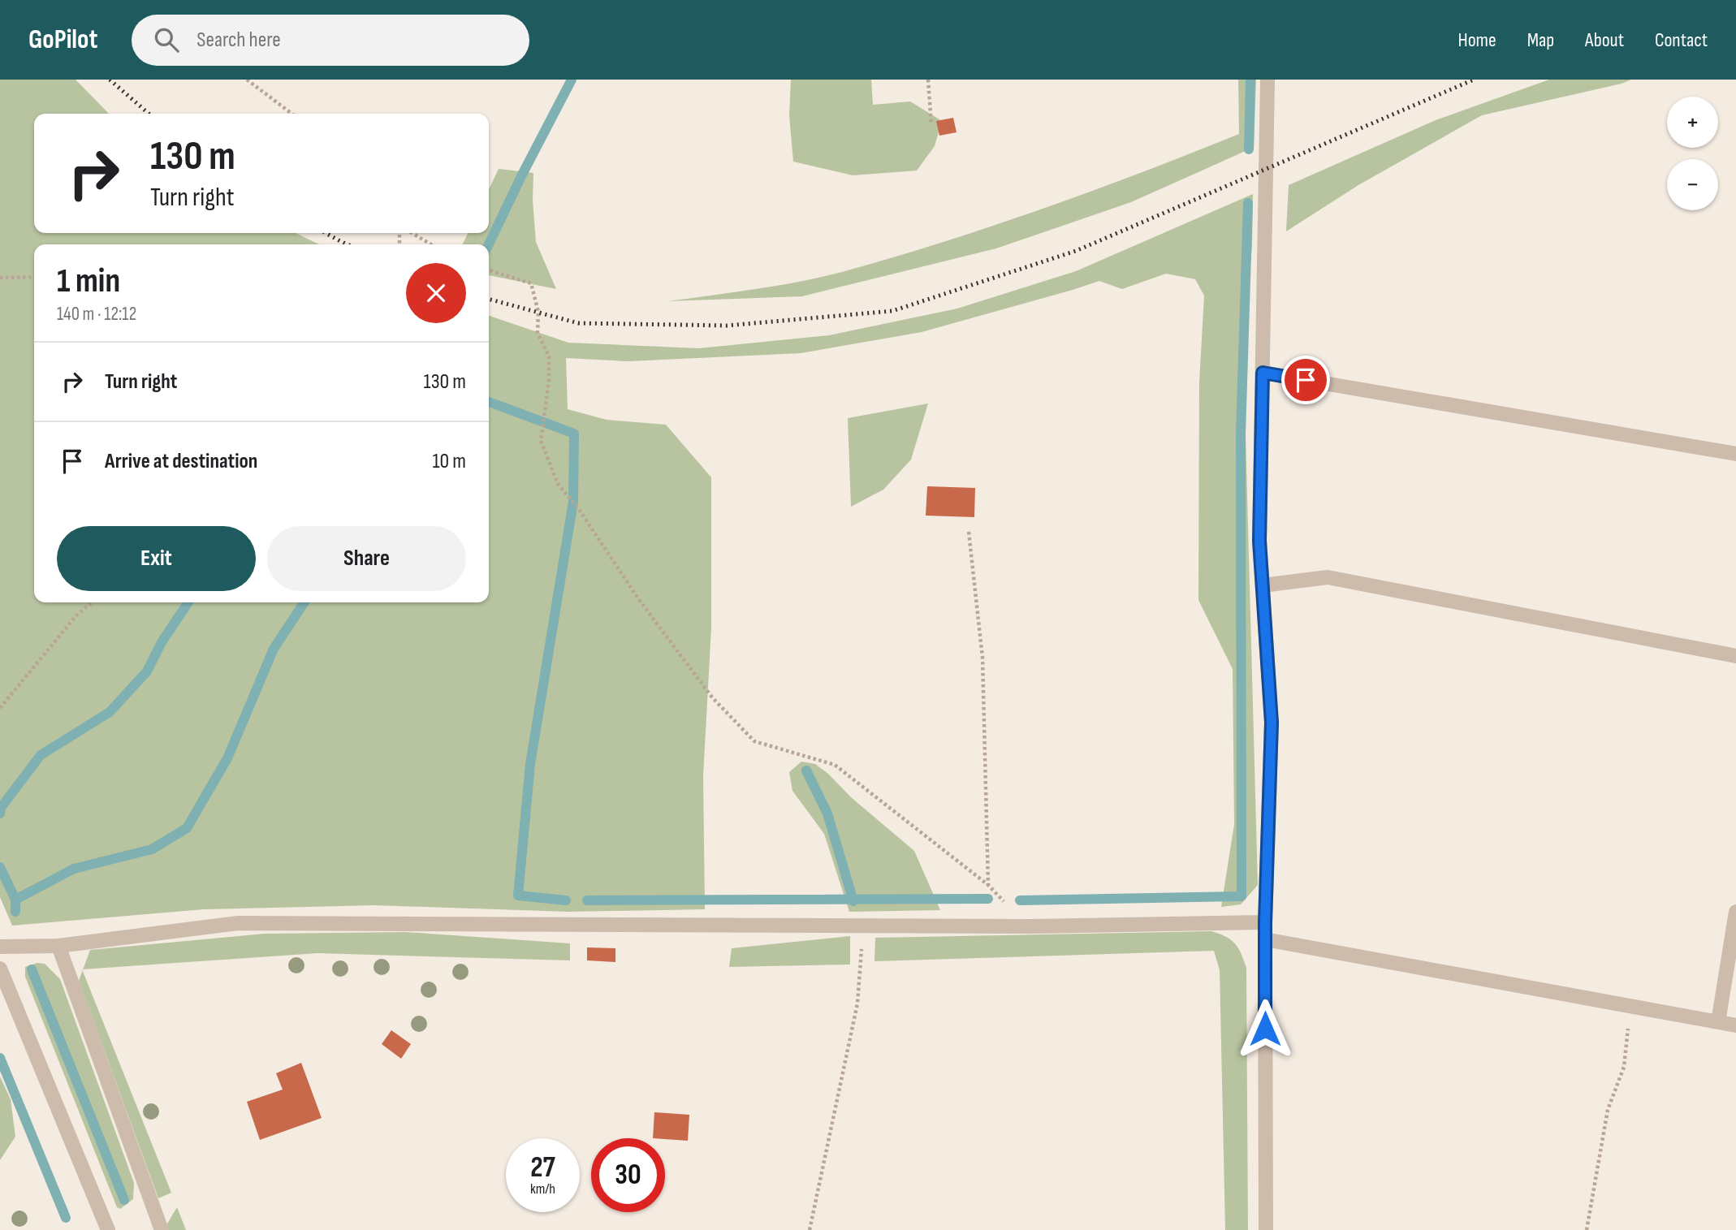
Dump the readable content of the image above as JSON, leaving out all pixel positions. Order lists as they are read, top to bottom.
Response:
{
  "page": {
    "header": "GoPilot",
    "search": "Search here",
    "nav": [
      "Home",
      "Map",
      "About",
      "Contact"
    ],
    "map_buttons": ["+", "−"],
    "turn": ["130 m", "Turn right"],
    "heading": ["1 min", "140 m · 12:12"],
    "list": [
      {
        "name": "Turn right",
        "value": "130 m"
      },
      {
        "name": "Arrive at destination",
        "value": "10 m"
      }
    ],
    "buttons": ["Exit", "Share"],
    "speed": "27 km/h",
    "limit": "30"
  }
}
